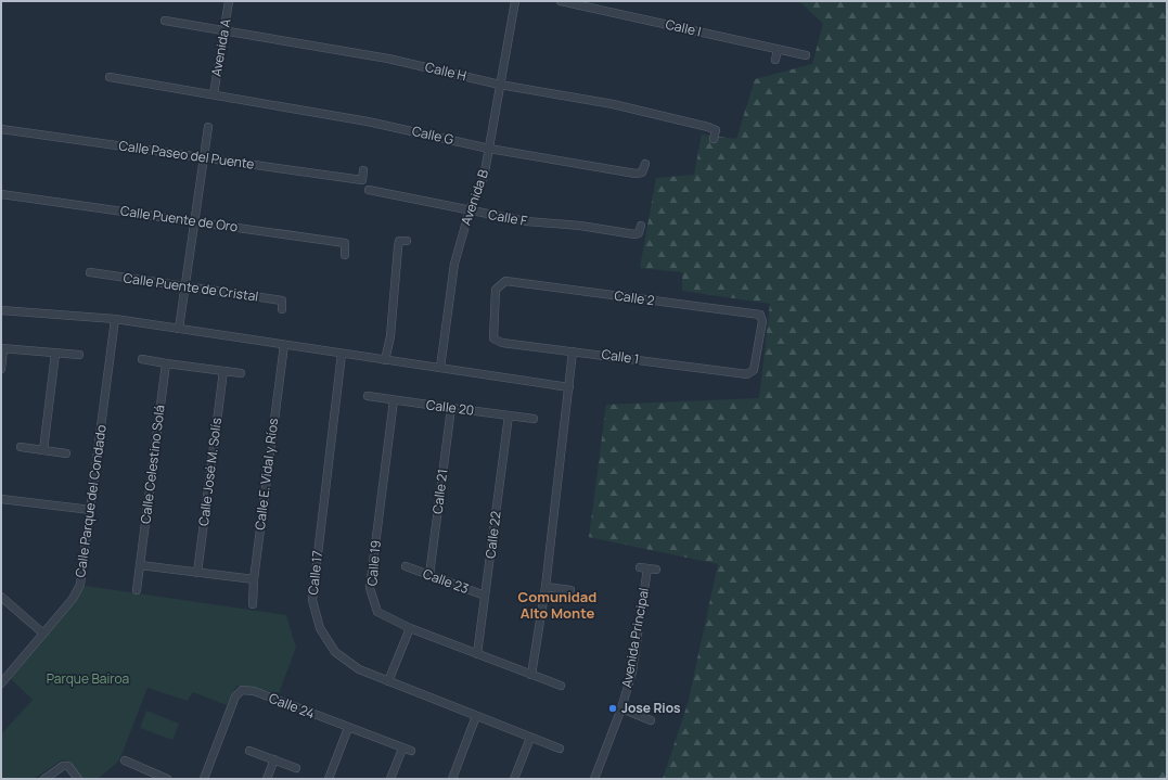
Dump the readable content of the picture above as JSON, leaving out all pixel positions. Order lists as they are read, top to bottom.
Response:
{
  "streets": {
    "street": [
      "Calle I",
      "Avenida A",
      "Calle H",
      "Calle G",
      "Calle Paseo del Puente",
      "Avenida B",
      "Calle F",
      "Calle Puente de Oro",
      "Calle Puente de Cristal",
      "Calle 2",
      "Calle 1",
      "Calle 20",
      "Calle Celestino Solá",
      "Calle José M. Solís",
      "Calle E. Vidal y Ríos",
      "Calle 21",
      "Calle Parque del Condado",
      "Calle 22",
      "Calle 19",
      "Calle 17",
      "Calle 23",
      "Avenida Principal",
      "Calle 24"
    ]
  },
  "crossings": [
    ["Avenida A", "Calle H"],
    ["Avenida A", "Calle G"],
    ["Calle H", "Avenida B"],
    ["Calle G", "Avenida B"],
    ["Avenida B", "Calle F"],
    ["Calle 2", "Calle 1"],
    ["Calle 20", "Calle 21"],
    ["Calle 20", "Calle 22"],
    ["Calle 20", "Calle 19"],
    ["Calle 21", "Calle 23"],
    ["Calle 22", "Calle 19"],
    ["Calle 22", "Calle 23"]
  ],
  "districts": ["Comunidad Alto Monte"],
  "parks": ["Parque Bairoa"],
  "places": ["Jose Rios"]
}
